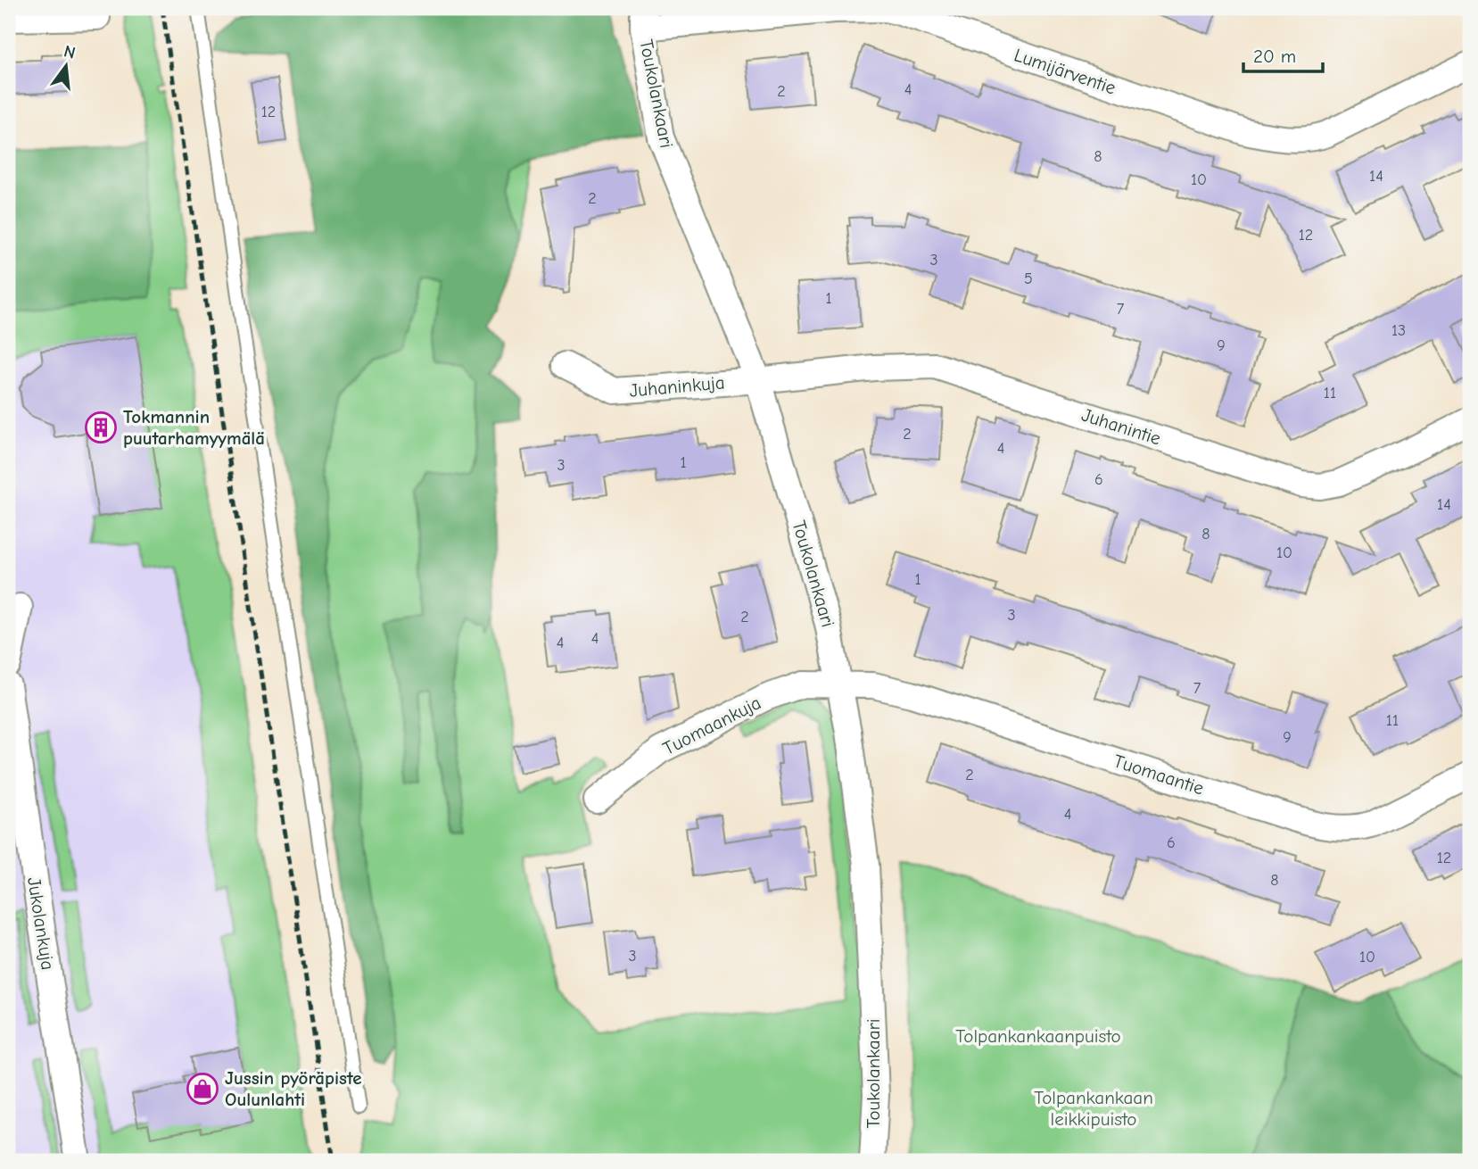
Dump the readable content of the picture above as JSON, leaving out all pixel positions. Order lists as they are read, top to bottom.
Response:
{
  "streets": {
    "street": [
      "Lumijärventie",
      "Toukolankaari",
      "Juhaninkuja",
      "Juhanintie",
      "Tuomaankuja",
      "Tuomaantie",
      "Jukolankuja"
    ]
  },
  "crossings": [
    ["Lumijärventie", "Toukolankaari"],
    ["Toukolankaari", "Juhaninkuja"],
    ["Toukolankaari", "Juhanintie"],
    ["Toukolankaari", "Tuomaankuja"],
    ["Toukolankaari", "Tuomaantie"],
    ["Juhaninkuja", "Juhanintie"],
    ["Tuomaankuja", "Tuomaantie"]
  ],
  "parks": ["Tolpankankaanpuisto", "Tolpankankaan leikkipuisto"],
  "places": {
    "building": ["Tokmannin puutarhamyymälä"],
    "shop": ["Jussin pyöräpiste Oulunlahti"]
  },
  "house_numbers": [
    "4",
    "2",
    "12",
    "8",
    "14",
    "10",
    "2",
    "12",
    "3",
    "5",
    "1",
    "7",
    "13",
    "9",
    "11",
    "2",
    "4",
    "1",
    "3",
    "6",
    "14",
    "8",
    "10",
    "1",
    "3",
    "2",
    "4",
    "4",
    "7",
    "11",
    "9",
    "2",
    "4",
    "6",
    "12",
    "8",
    "3",
    "10"
  ],
  "scale_bar": "20 m",
  "north": "top"
}
